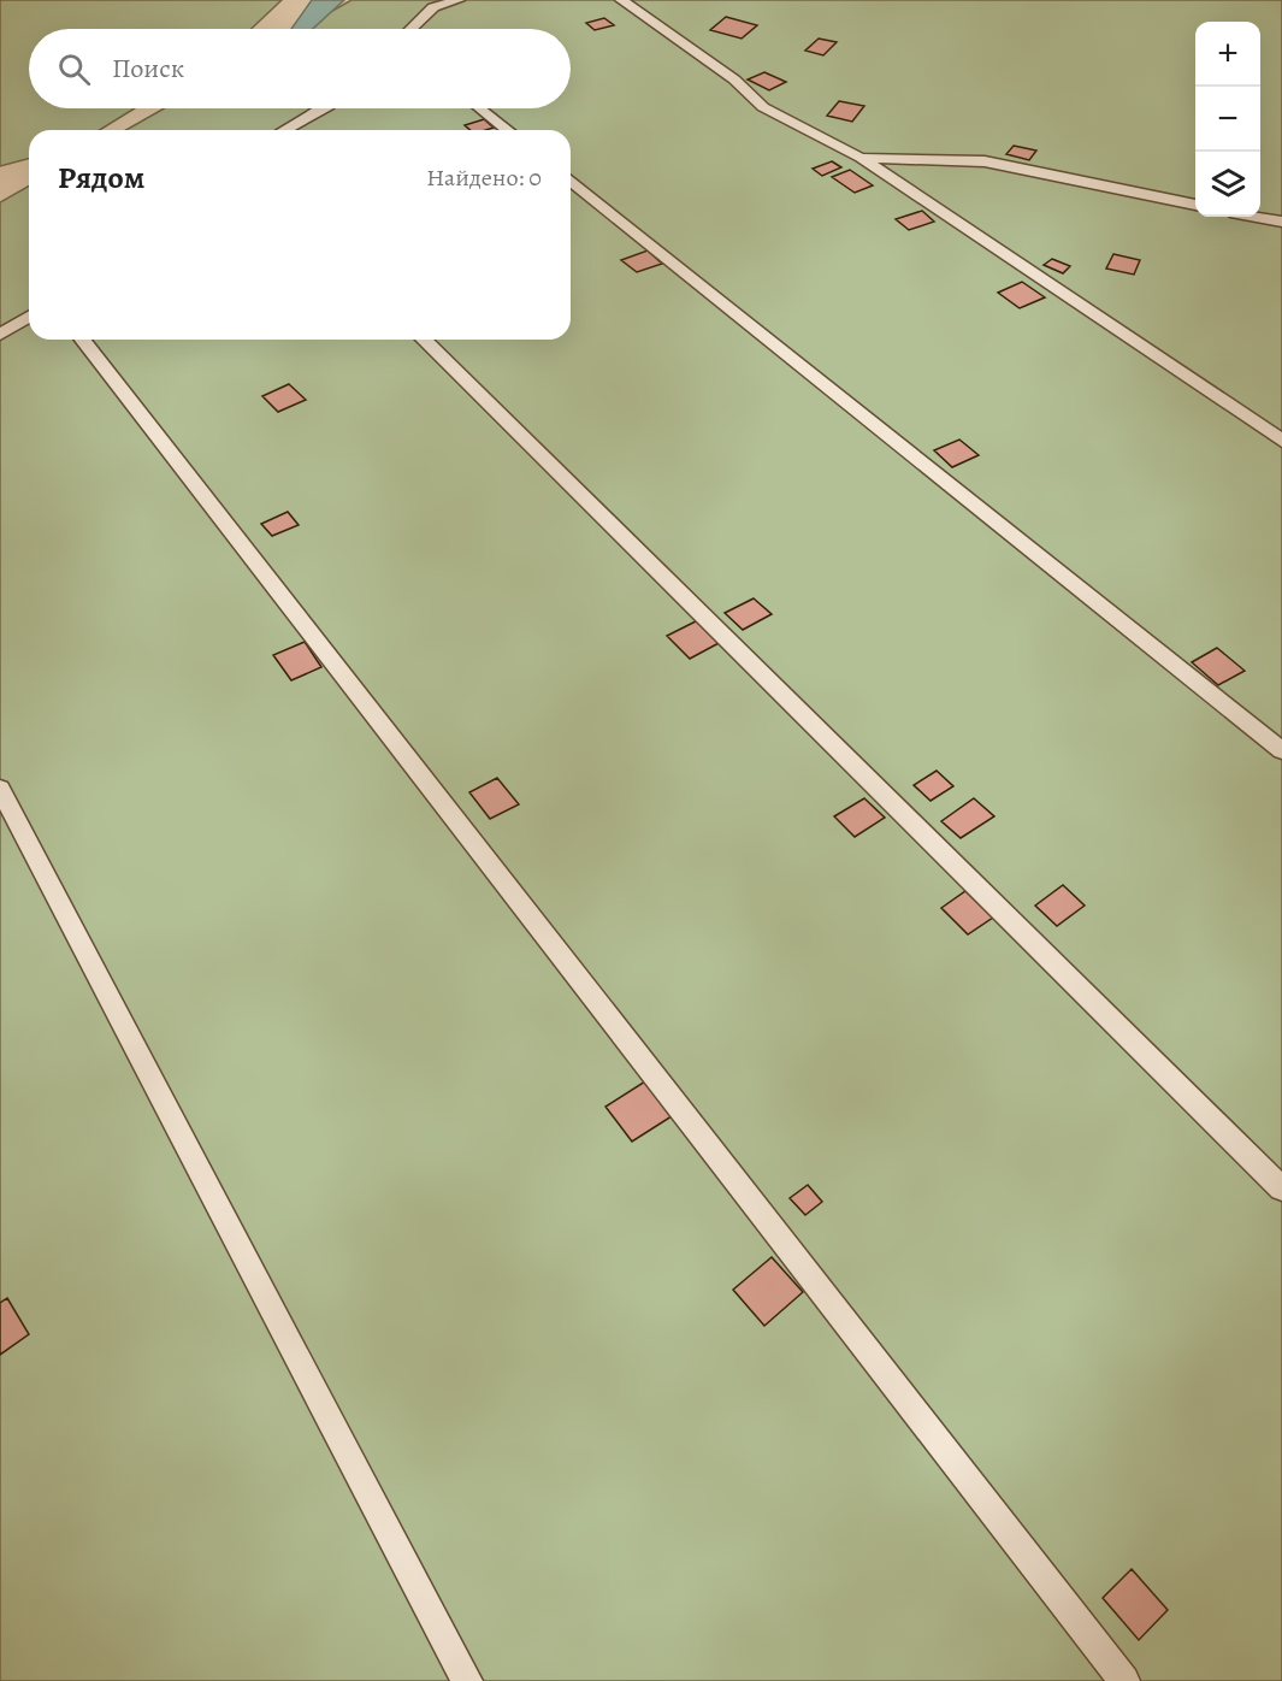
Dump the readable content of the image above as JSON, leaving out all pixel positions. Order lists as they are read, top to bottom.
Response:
{
  "page": {
    "map_buttons": ["+", "−"],
    "search": "Поиск",
    "heading": ["Рядом", "Найдено: 0"]
  }
}
